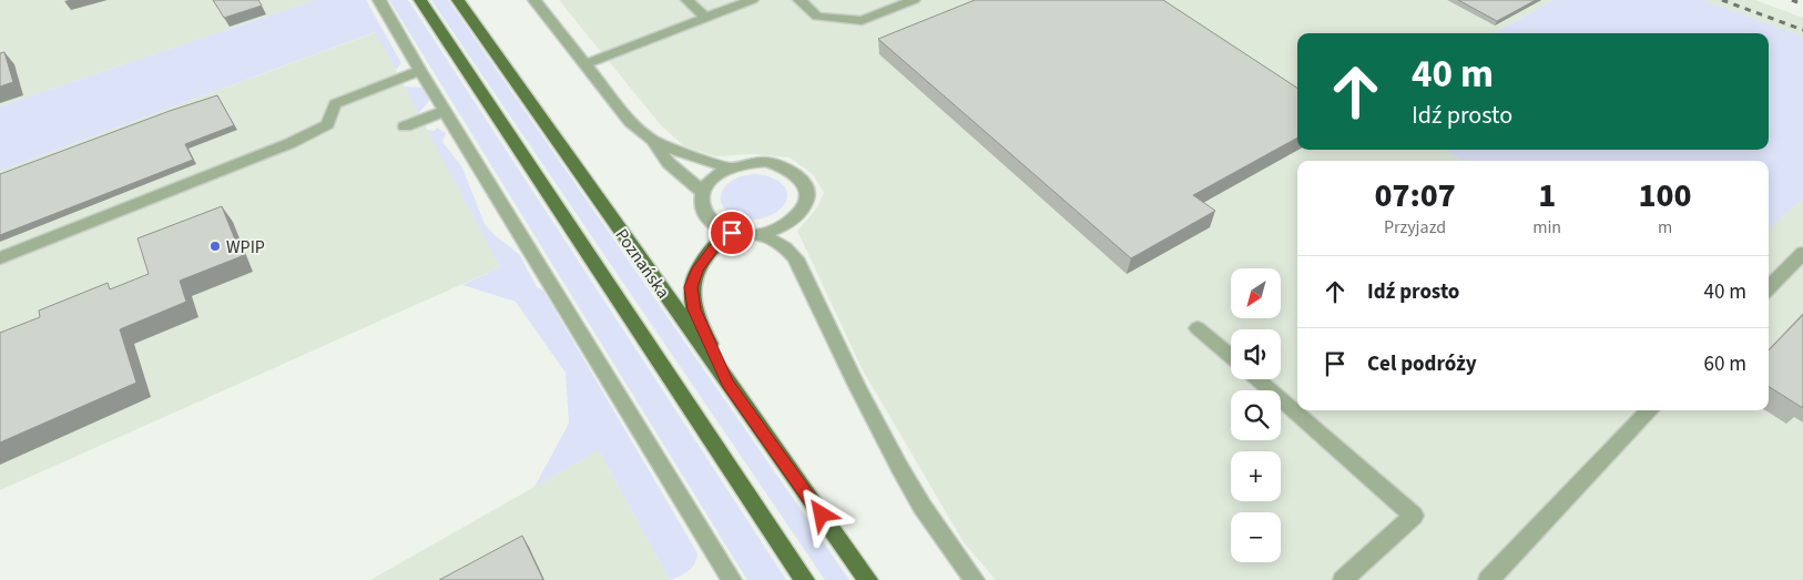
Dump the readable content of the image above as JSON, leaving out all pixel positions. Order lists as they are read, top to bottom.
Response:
{
  "streets": {
    "main road": ["Poznańska"]
  },
  "places": ["WPIP"],
  "north": "bottom left",
  "page": {
    "turn": ["40 m", "Idź prosto"],
    "eta": [
      "07:07",
      "Przyjazd",
      "1",
      "min",
      "100",
      "m"
    ],
    "list": [
      {
        "name": "Idź prosto",
        "value": "40 m"
      },
      {
        "name": "Cel podróży",
        "value": "60 m"
      }
    ],
    "map_buttons": ["+", "−"]
  }
}
